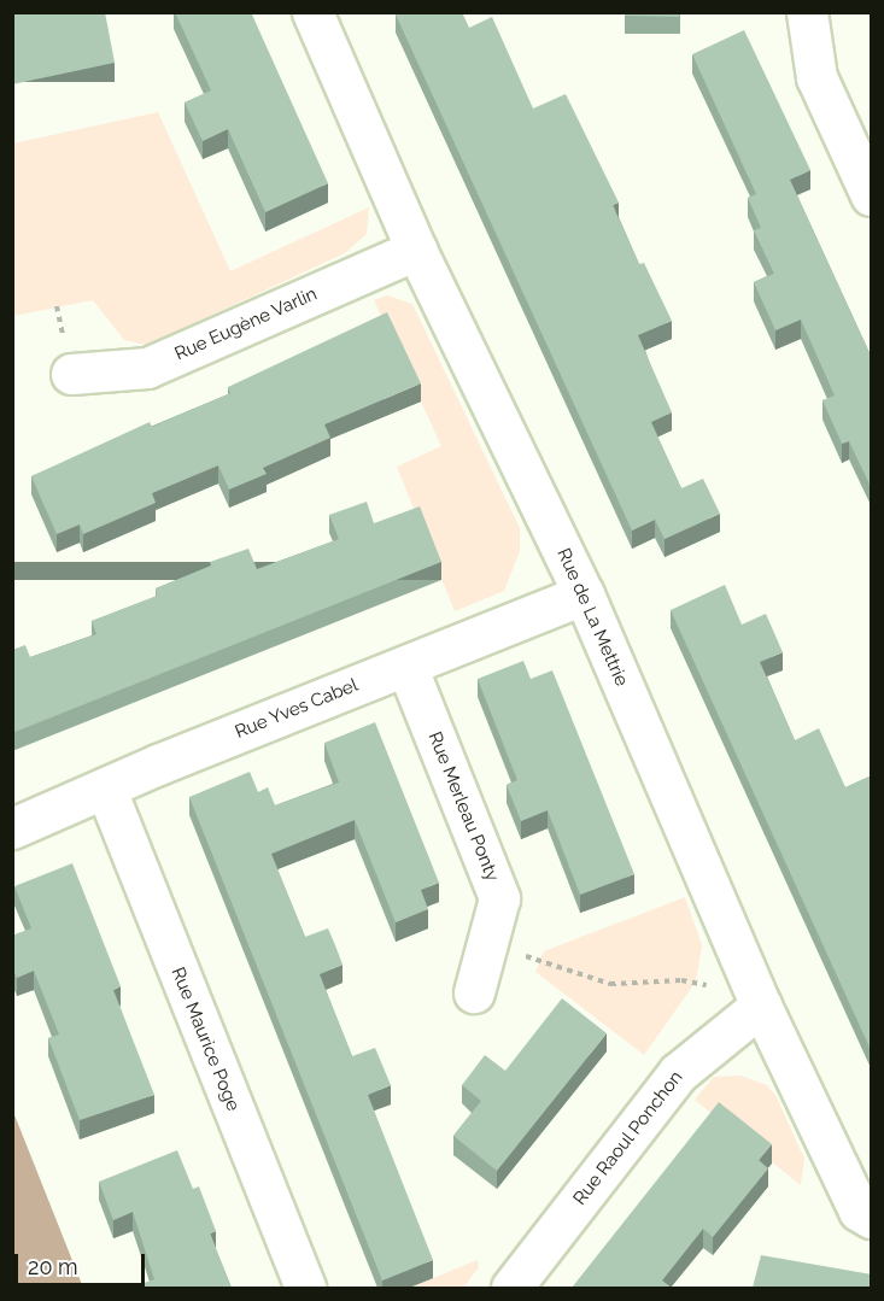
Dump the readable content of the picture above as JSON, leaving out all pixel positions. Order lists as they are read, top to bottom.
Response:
{
  "streets": {
    "street": [
      "Rue Eugène Varlin",
      "Rue de La Mettrie",
      "Rue Yves Cabel",
      "Rue Merleau Ponty",
      "Rue Maurice Poge",
      "Rue Raoul Ponchon"
    ]
  },
  "crossings": [
    ["Rue Eugène Varlin", "Rue de La Mettrie"],
    ["Rue de La Mettrie", "Rue Yves Cabel"],
    ["Rue de La Mettrie", "Rue Raoul Ponchon"],
    ["Rue Yves Cabel", "Rue Merleau Ponty"],
    ["Rue Yves Cabel", "Rue Maurice Poge"]
  ],
  "scale_bar": "20 m"
}
